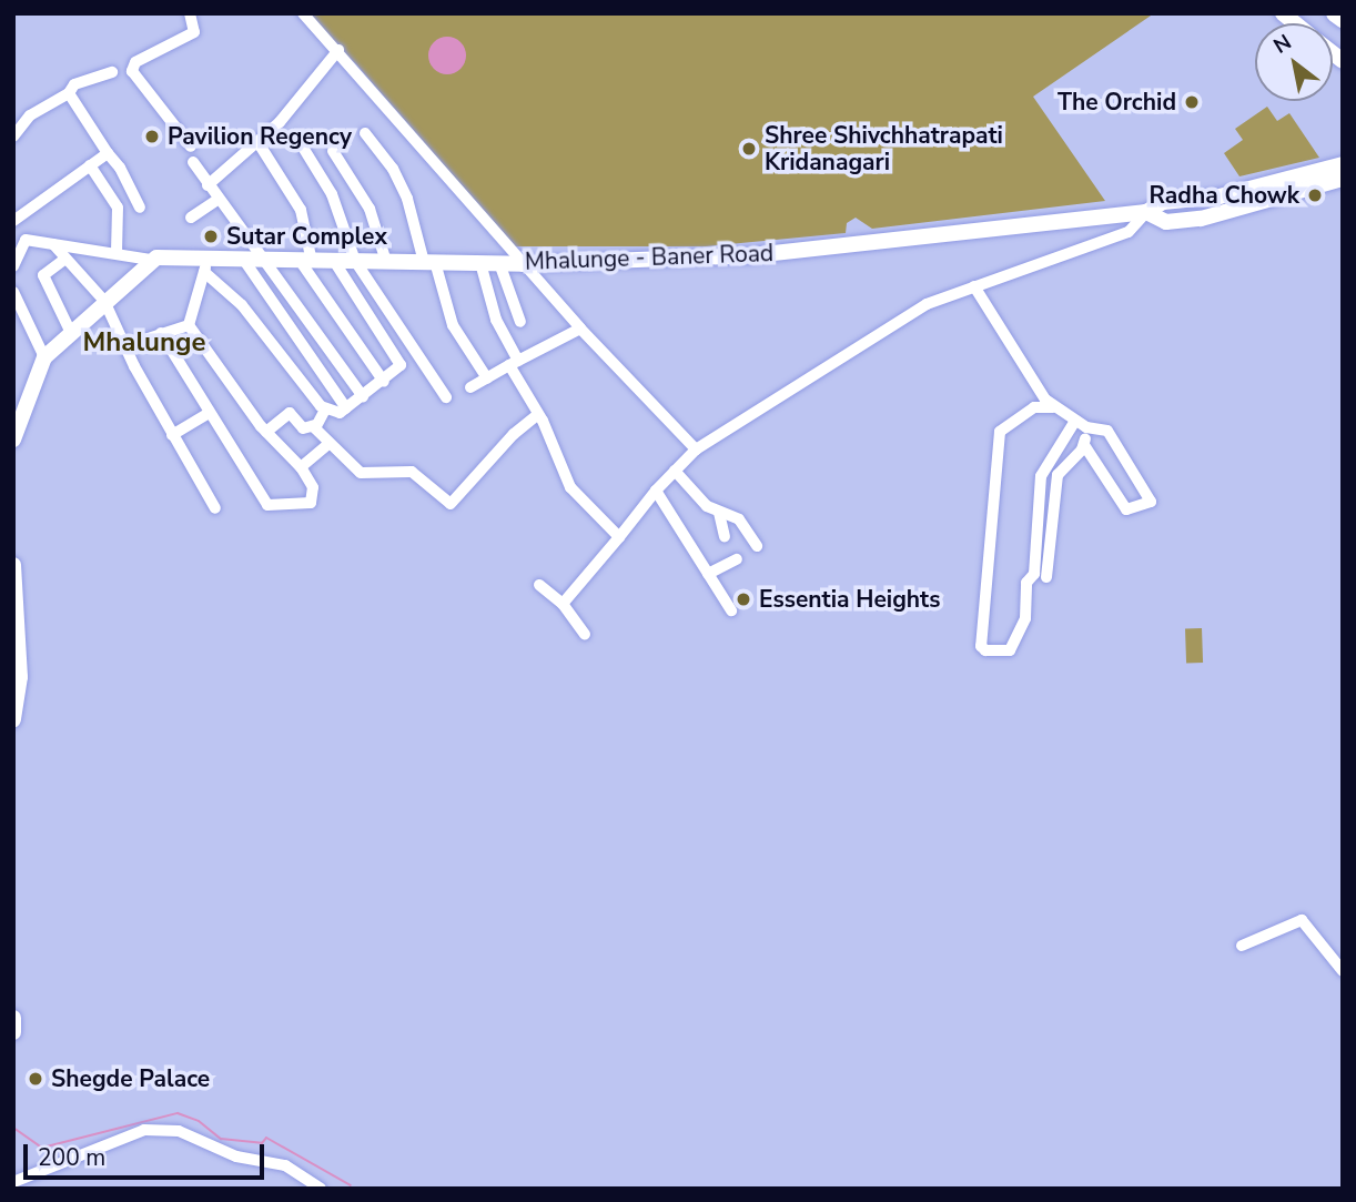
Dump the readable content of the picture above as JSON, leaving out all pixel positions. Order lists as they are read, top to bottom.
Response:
{
  "streets": {
    "main road": ["Mhalunge - Baner Road"]
  },
  "districts": ["Mhalunge"],
  "places": [
    "The Orchid",
    "Pavilion Regency",
    "Shree Shivchhatrapati Kridanagari",
    "Radha Chowk",
    "Sutar Complex",
    "Essentia Heights",
    "Shegde Palace"
  ],
  "scale_bar": "200 m",
  "north": "top left"
}
